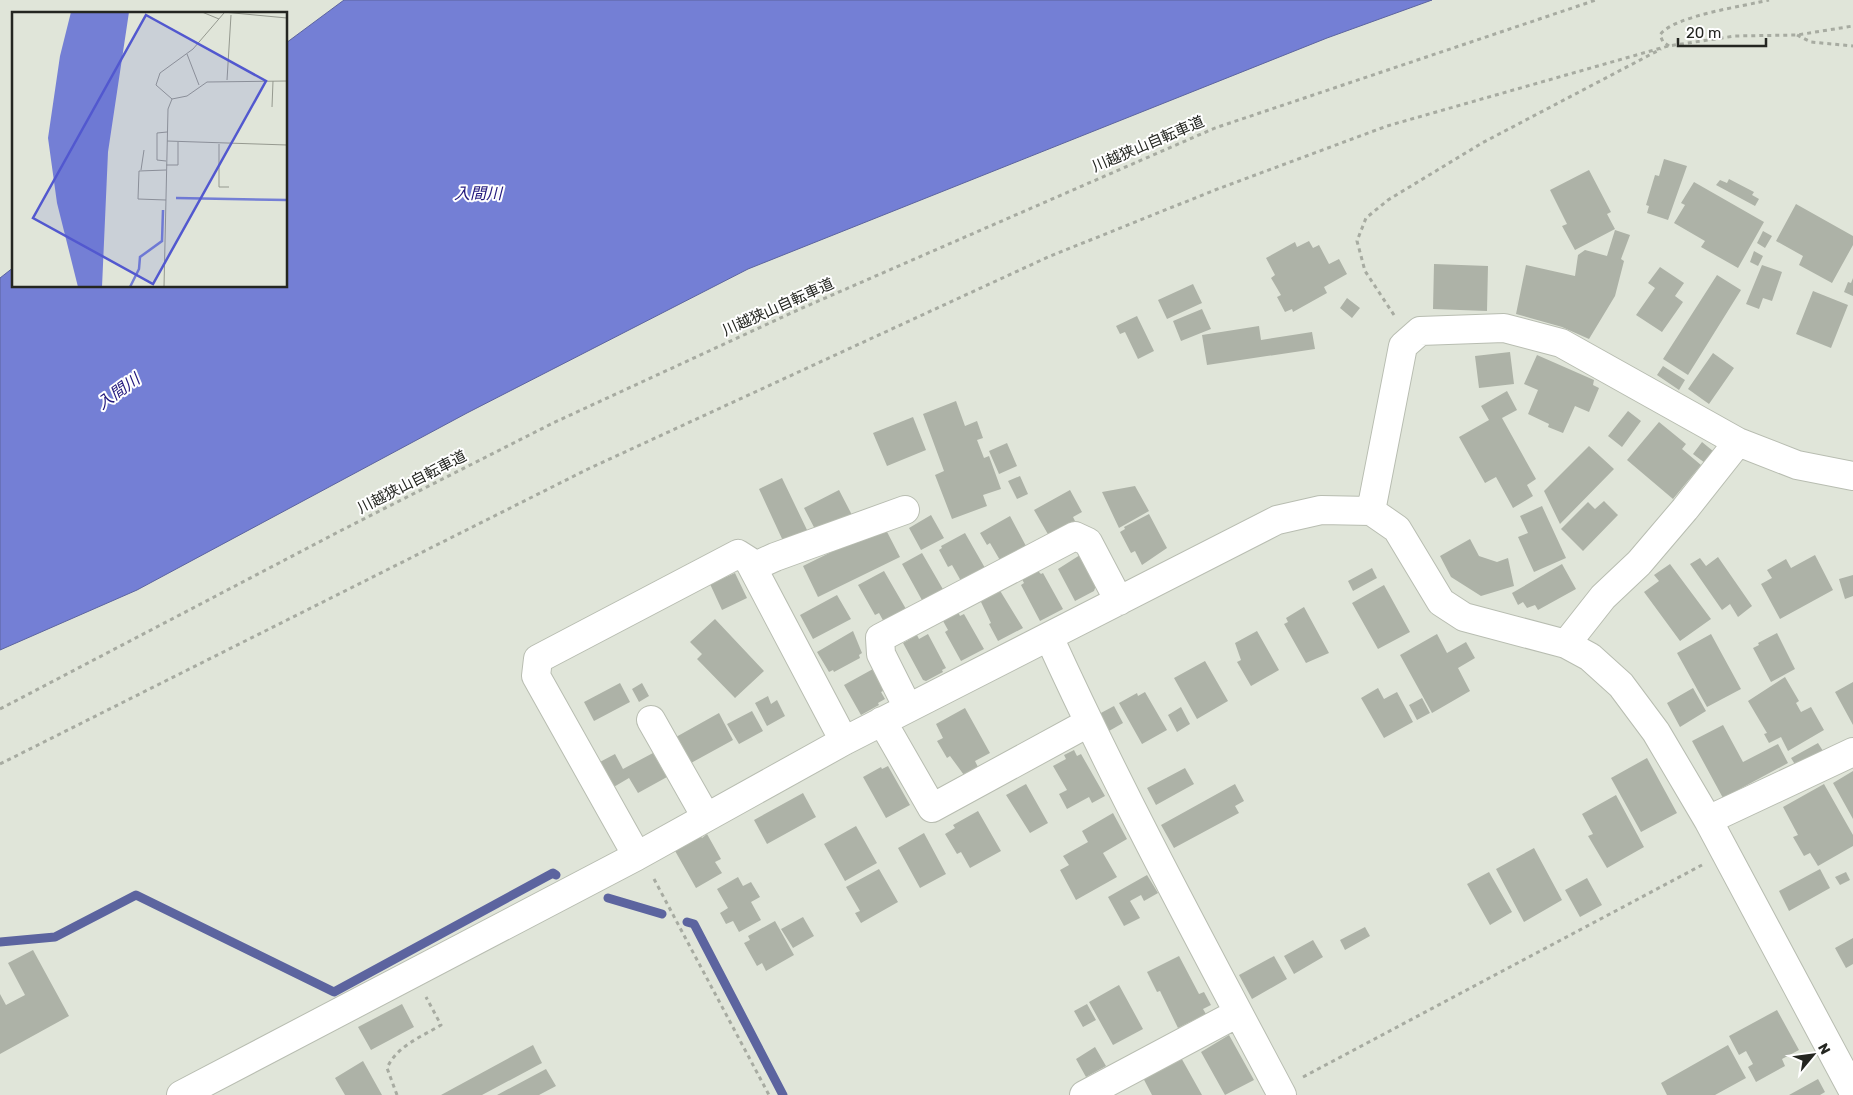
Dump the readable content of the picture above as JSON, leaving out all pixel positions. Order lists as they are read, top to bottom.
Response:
{
  "streets": {
    "path": ["川越狭山自転車道"]
  },
  "water": ["入間川"],
  "scale_bar": "20 m",
  "north": "top right"
}
